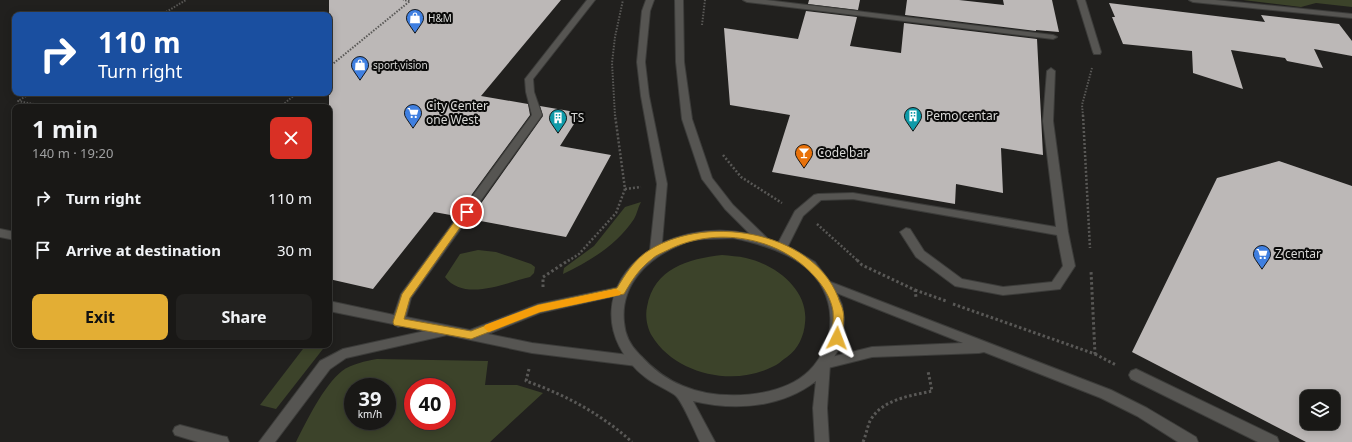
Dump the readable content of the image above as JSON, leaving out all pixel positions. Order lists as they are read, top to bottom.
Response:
{
  "places": {
    "shop": ["H&M", "sport vision"],
    "supermarket": ["City Center one West", "Z centar"],
    "building": ["Pemo centar", "TS"],
    "bar": ["Code bar"]
  },
  "page": {
    "turn": ["110 m", "Turn right"],
    "heading": ["1 min", "140 m · 19:20"],
    "list": [
      {
        "name": "Turn right",
        "value": "110 m"
      },
      {
        "name": "Arrive at destination",
        "value": "30 m"
      }
    ],
    "buttons": ["Exit", "Share"],
    "speed": "39 km/h",
    "limit": "40"
  }
}
